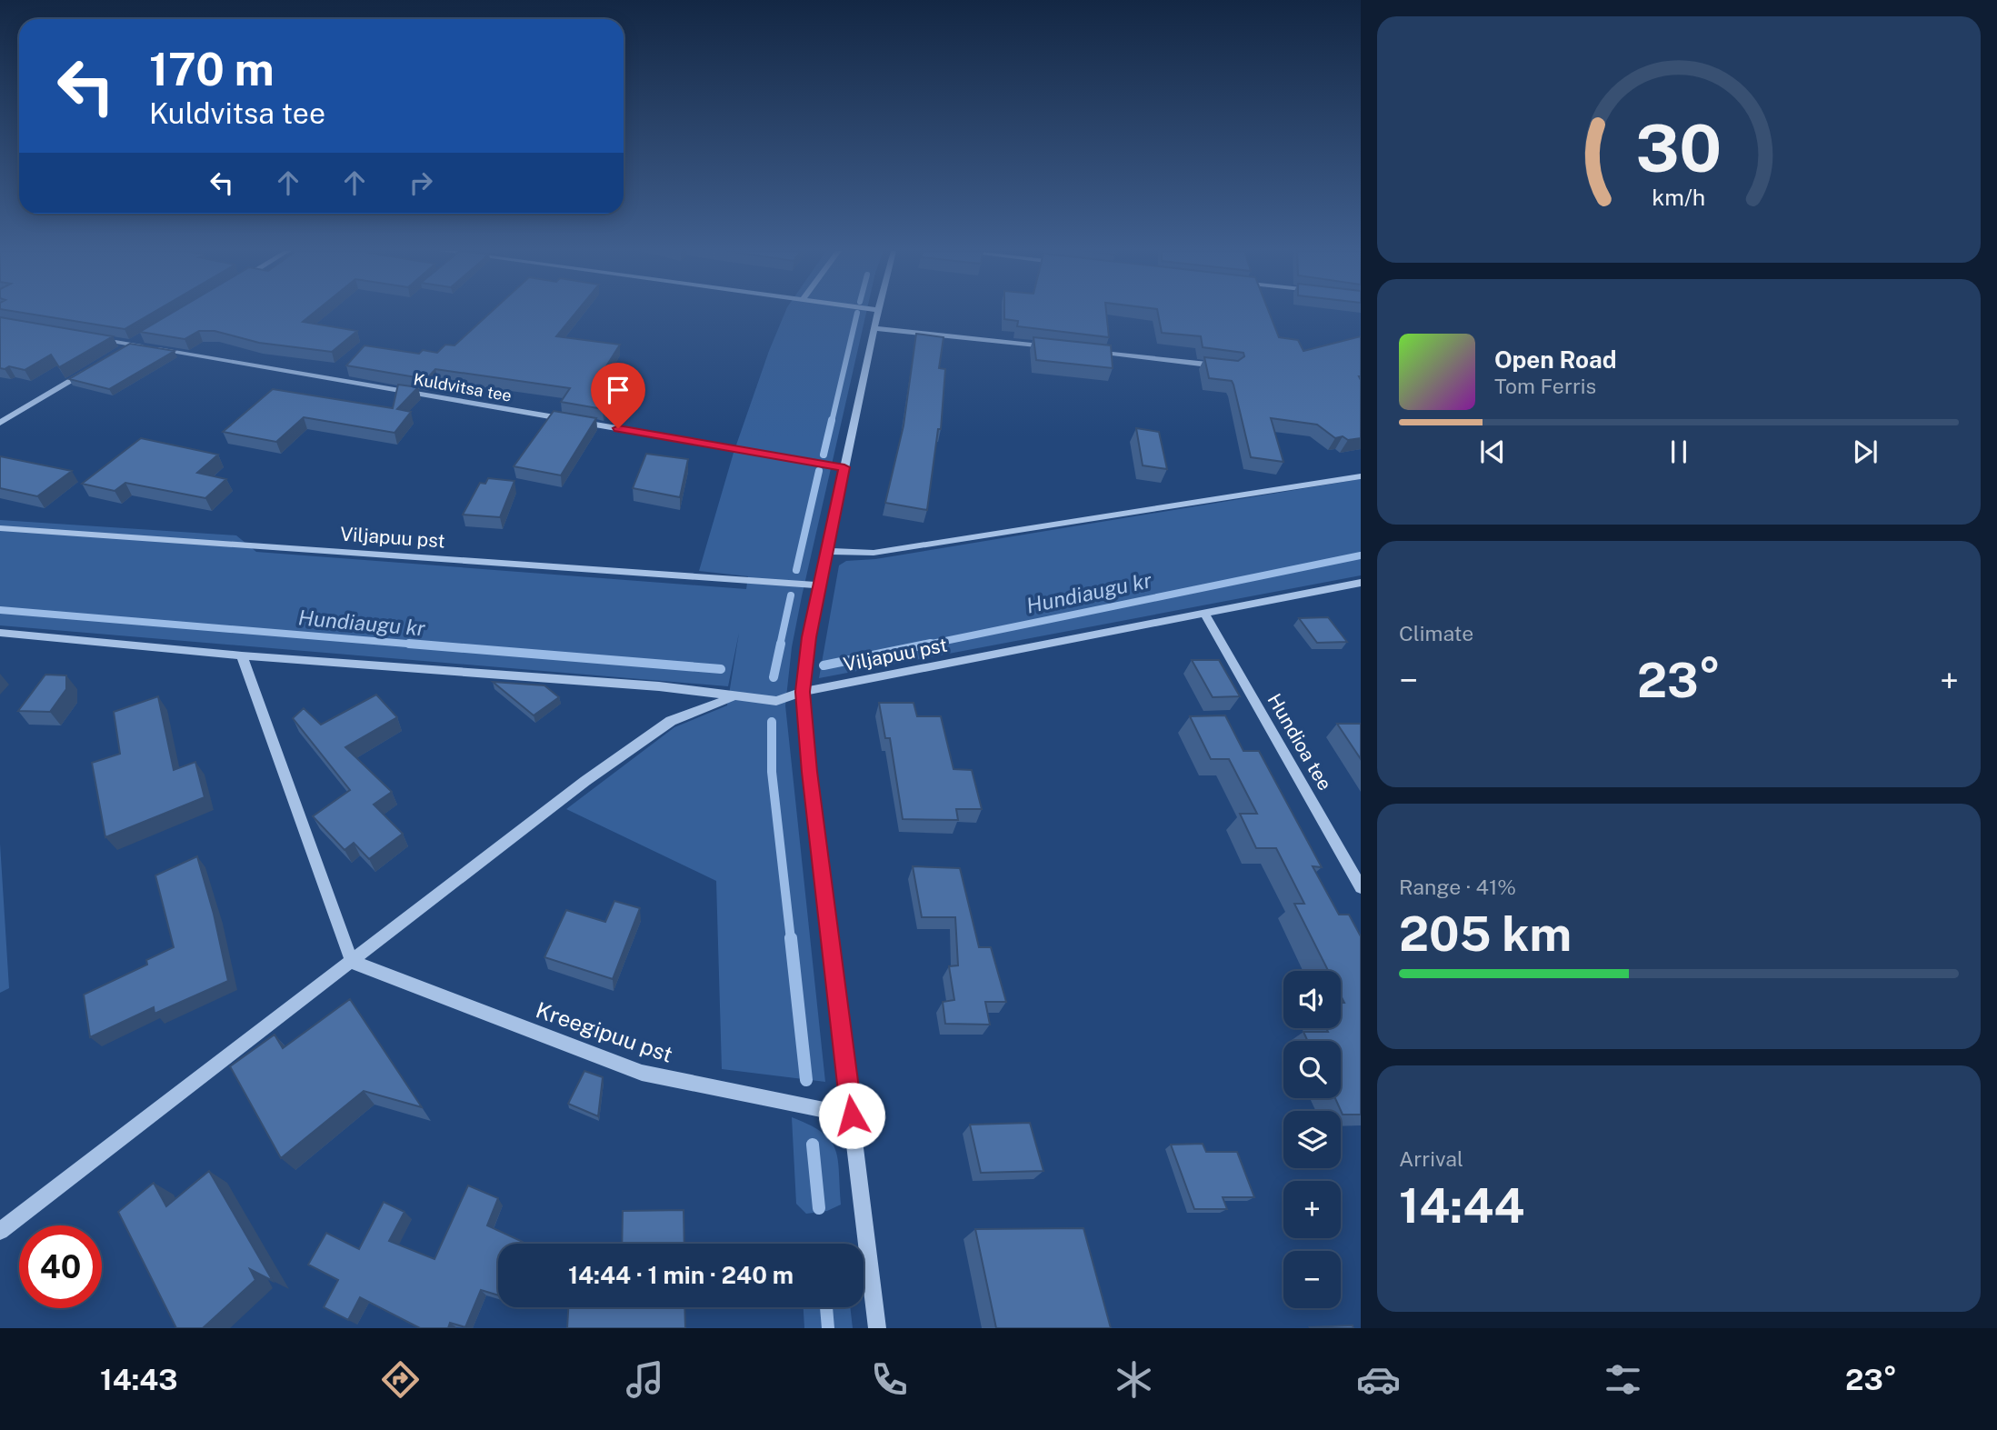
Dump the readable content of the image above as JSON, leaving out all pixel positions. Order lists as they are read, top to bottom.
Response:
{
  "streets": {
    "street": [
      "Kuldvitsa tee",
      "Viljapuu pst",
      "Hundioa tee",
      "Kreegipuu pst"
    ]
  },
  "crossings": [
    ["Viljapuu pst", "Hundioa tee"]
  ],
  "water": ["Hundiaugu kr"],
  "page": {
    "turn": ["170 m", "Kuldvitsa tee"],
    "song": ["Open Road", "Tom Ferris"],
    "tile": [
      "Climate",
      ["Range · 41%", "205 km"],
      ["Arrival", "14:44"]
    ],
    "heat": ["−", "23°", "+"],
    "map_buttons": ["+", "−"],
    "limit": "40",
    "trip": "14:44 · 1 min · 240 m",
    "tabs": ["14:43", "23°"],
    "gauge": ["30", "km/h"]
  }
}
